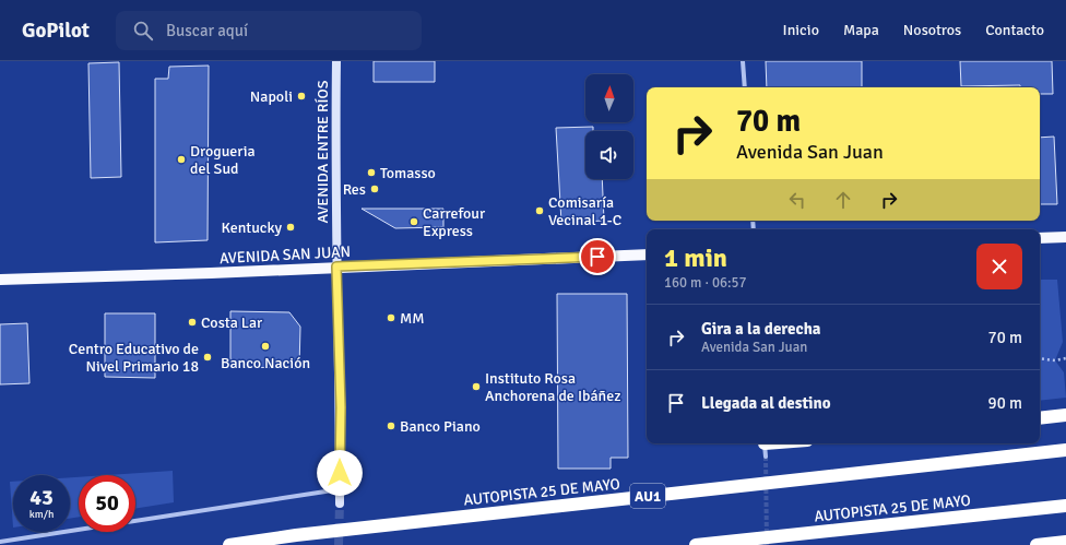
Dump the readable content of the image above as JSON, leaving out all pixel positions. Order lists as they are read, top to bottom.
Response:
{
  "streets": {
    "highway": ["AUTOPISTA 25 DE MAYO", "AU1"],
    "main road": ["AVENIDA ENTRE RÍOS", "AVENIDA SAN JUAN"]
  },
  "crossings": [
    ["AVENIDA ENTRE RÍOS", "AVENIDA SAN JUAN"]
  ],
  "places": [
    "Napoli",
    "Drogueria del Sud",
    "Tomasso",
    "Res",
    "Comisaría Vecinal 1-C",
    "Carrefour Express",
    "Kentucky",
    "MM",
    "Costa Lar",
    "Banco Nación",
    "Centro Educativo de Nivel Primario 18",
    "Instituto Rosa Anchorena de Ibáñez",
    "Banco Piano"
  ],
  "north": "top",
  "page": {
    "header": "GoPilot",
    "search": "Buscar aquí",
    "nav": [
      "Inicio",
      "Mapa",
      "Nosotros",
      "Contacto"
    ],
    "turn": ["70 m", "Avenida San Juan"],
    "heading": ["1 min", "160 m · 06:57"],
    "list": [
      {
        "name": "Gira a la derecha",
        "note": "Avenida San Juan",
        "value": "70 m"
      },
      {
        "name": "Llegada al destino",
        "value": "90 m"
      }
    ],
    "speed": "43 km/h",
    "limit": "50"
  }
}
